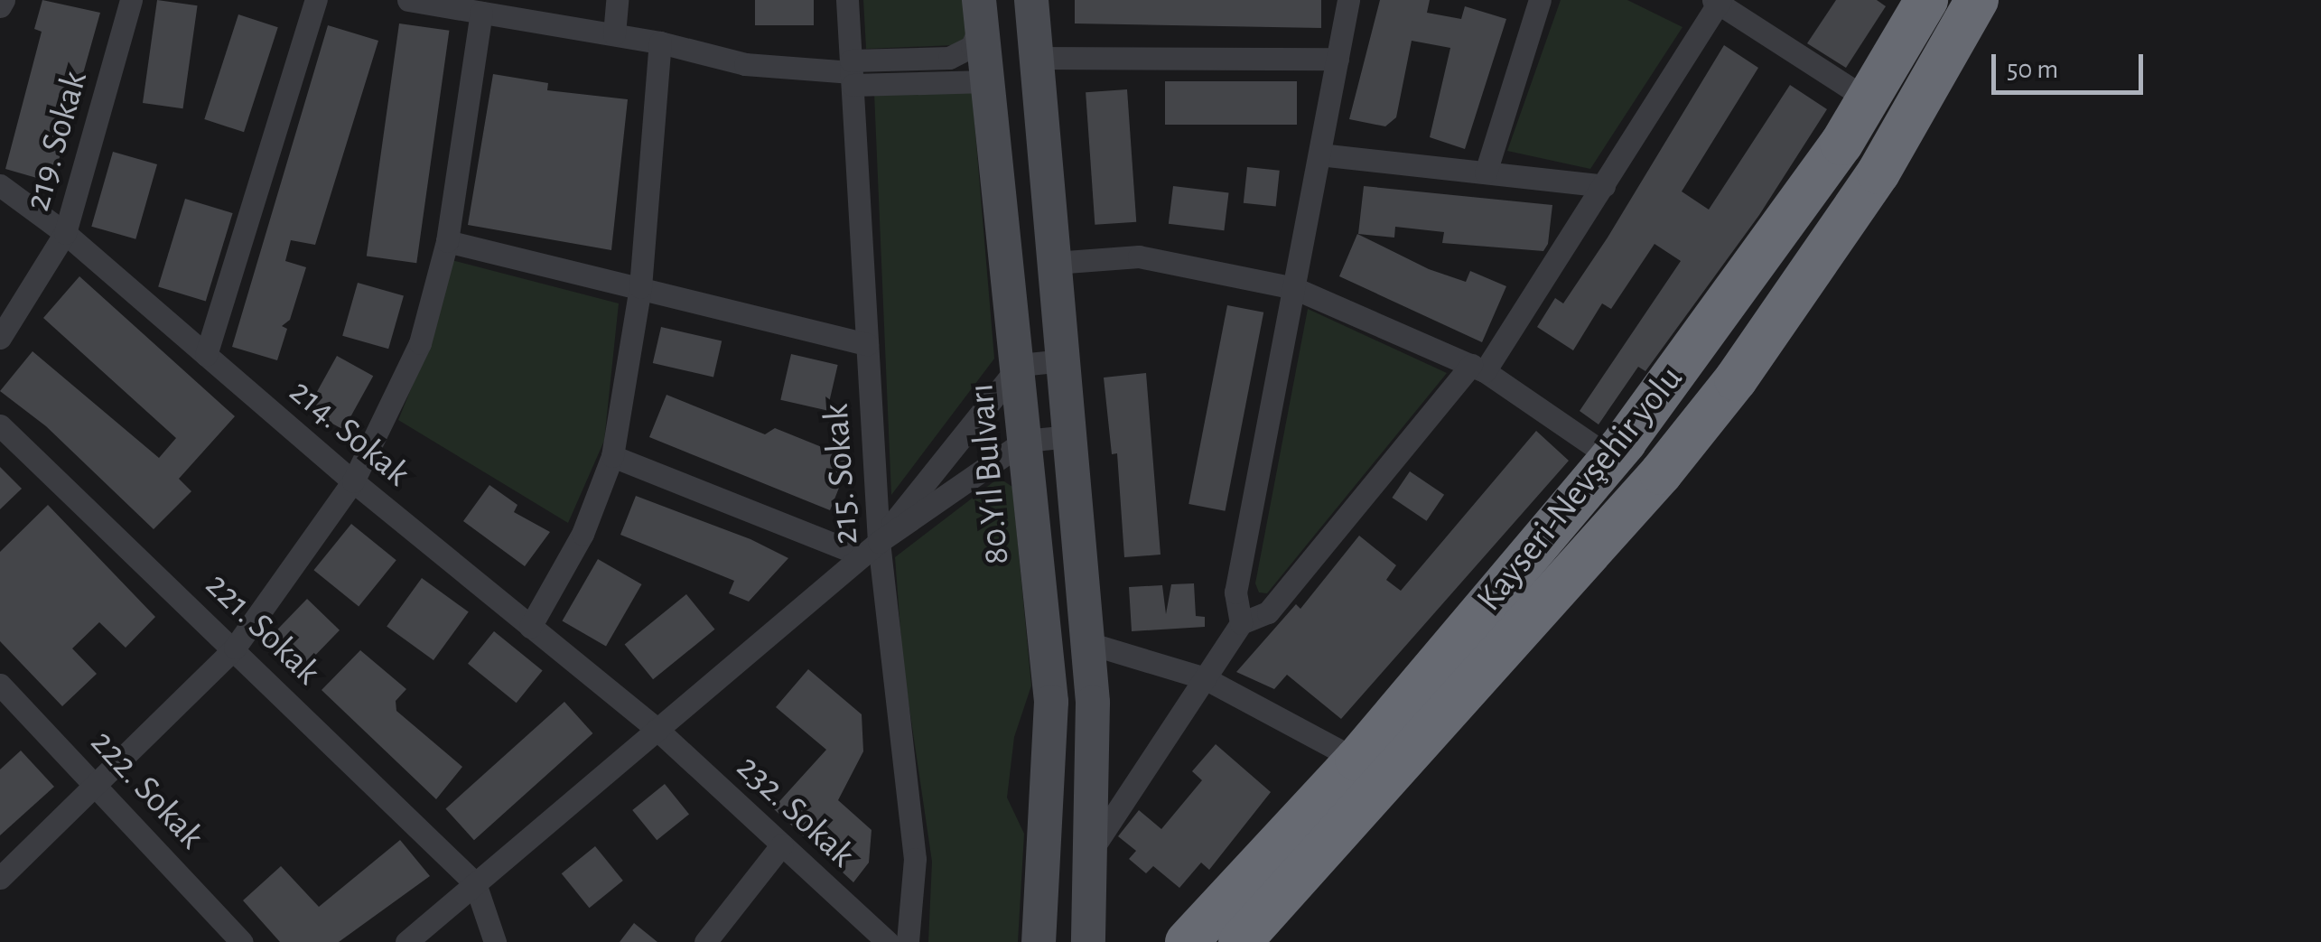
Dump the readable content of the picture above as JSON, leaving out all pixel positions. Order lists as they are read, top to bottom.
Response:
{
  "streets": {
    "highway": ["Kayseri-Nevşehir yolu"],
    "street": [
      "219. Sokak",
      "214. Sokak",
      "215. Sokak",
      "80.Yıl Bulvarı",
      "221. Sokak",
      "222. Sokak",
      "232. Sokak"
    ]
  },
  "crossings": [
    ["219. Sokak", "214. Sokak"],
    ["214. Sokak", "232. Sokak"]
  ],
  "scale_bar": "50 m"
}
